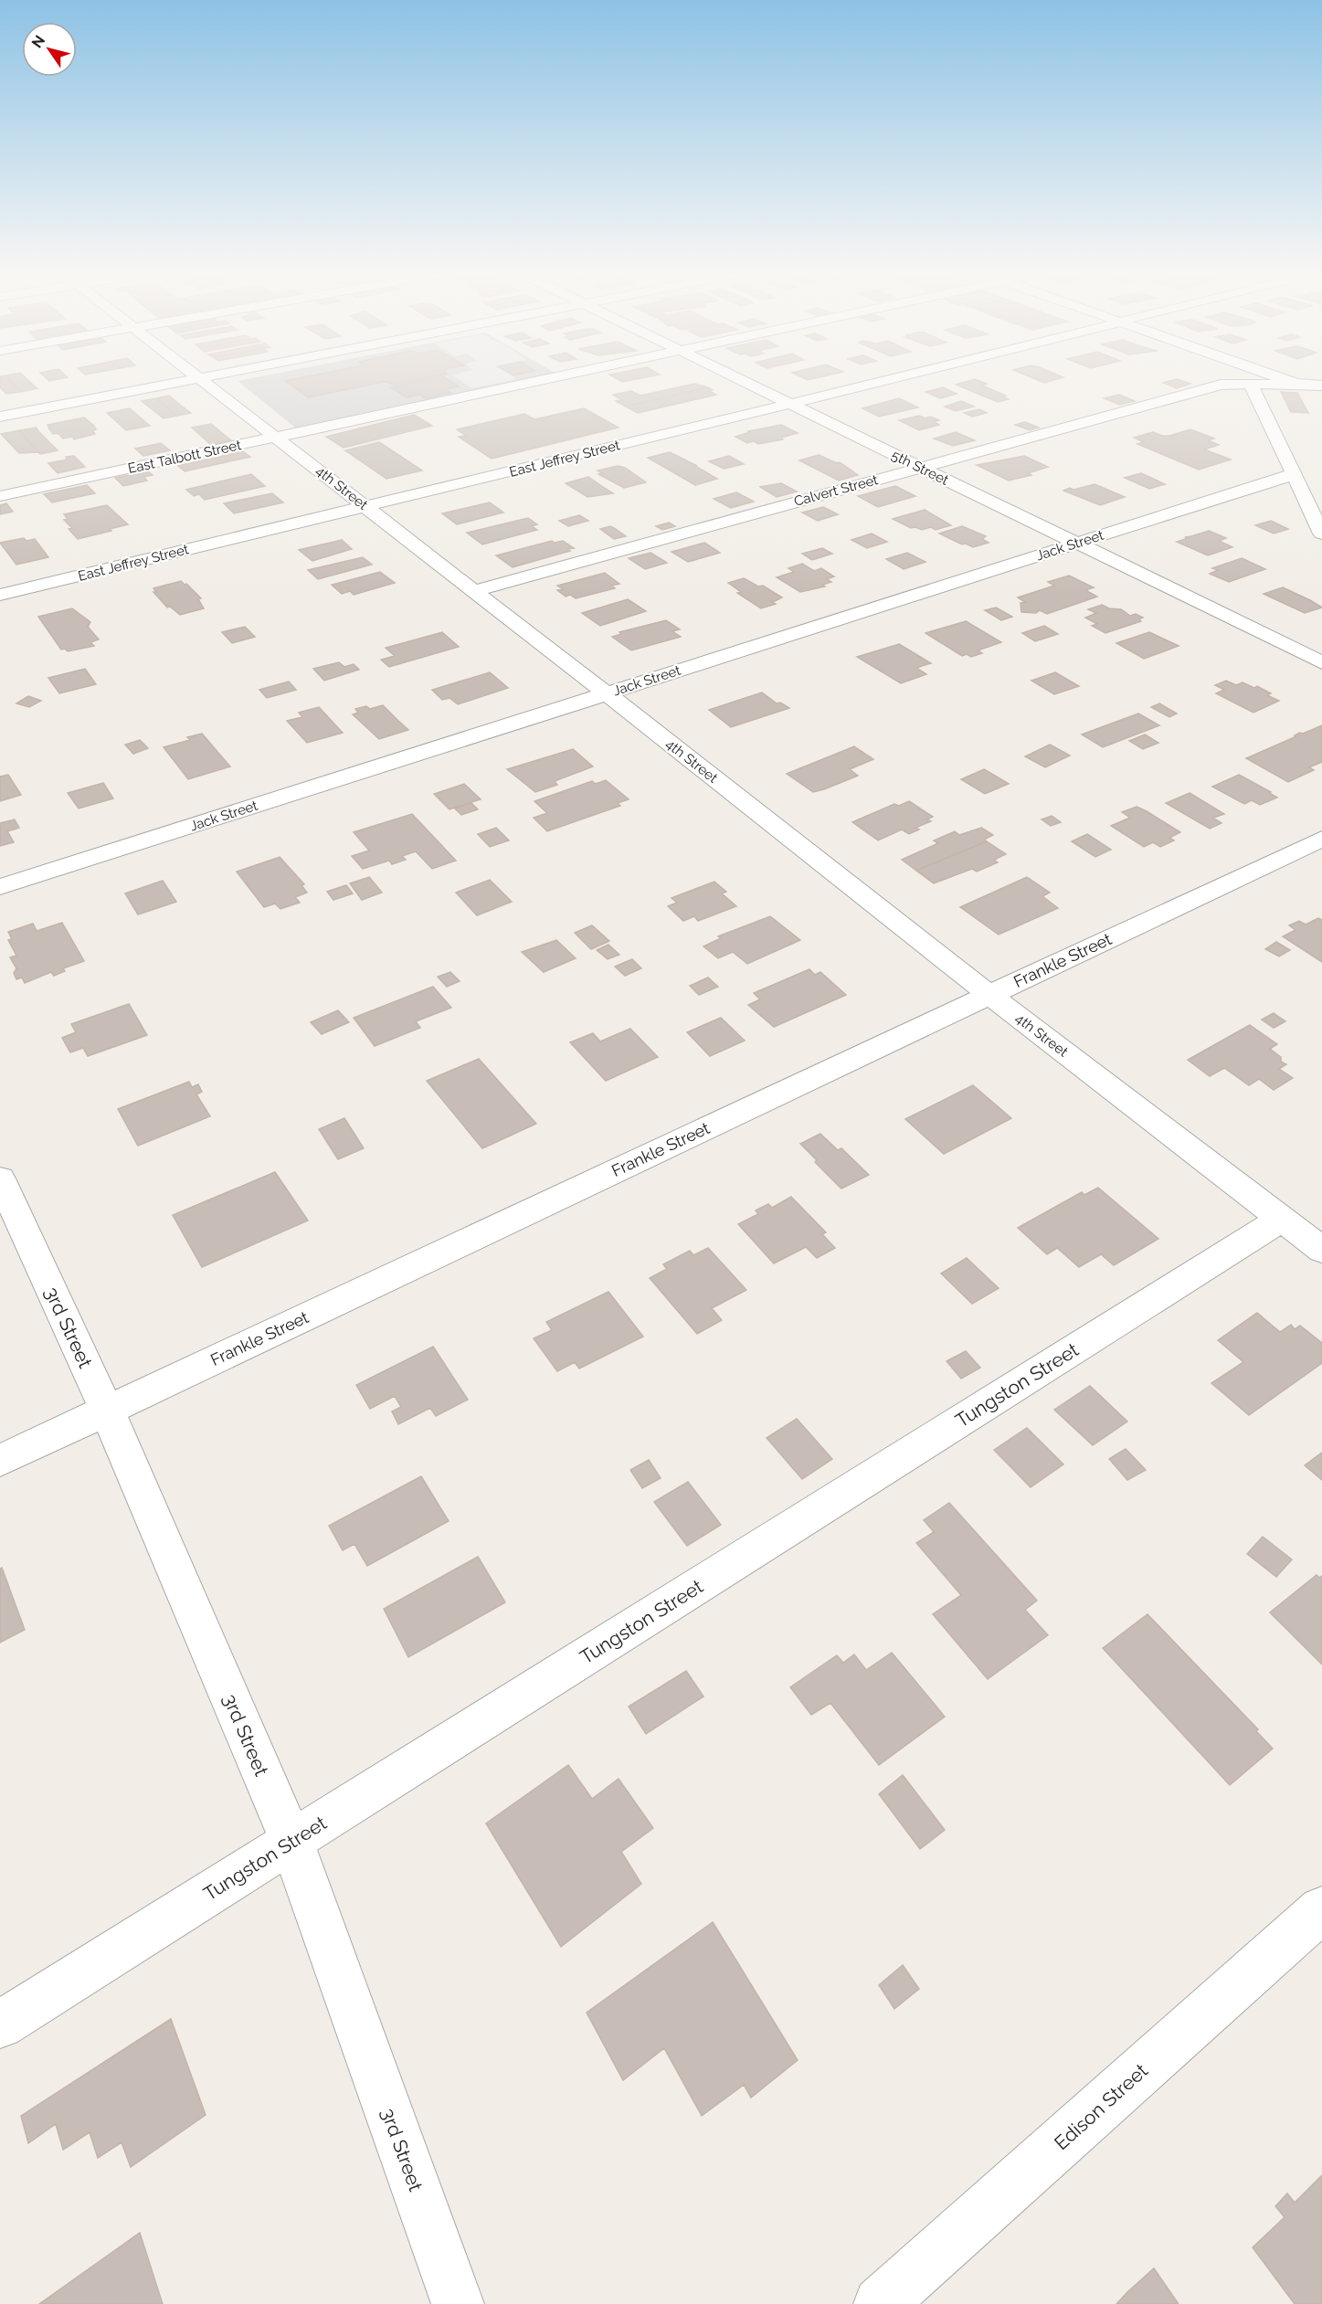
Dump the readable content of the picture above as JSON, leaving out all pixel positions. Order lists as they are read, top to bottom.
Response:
{
  "streets": {
    "street": [
      "East Talbott Street",
      "East Jeffrey Street",
      "5th Street",
      "4th Street",
      "Calvert Street",
      "Jack Street",
      "Frankle Street",
      "3rd Street",
      "Tungston Street",
      "Edison Street"
    ]
  },
  "crossings": [
    ["East Talbott Street", "4th Street"],
    ["East Jeffrey Street", "5th Street"],
    ["East Jeffrey Street", "4th Street"],
    ["5th Street", "Calvert Street"],
    ["5th Street", "Jack Street"],
    ["4th Street", "Calvert Street"],
    ["4th Street", "Jack Street"],
    ["4th Street", "Frankle Street"],
    ["4th Street", "Tungston Street"],
    ["Frankle Street", "3rd Street"],
    ["3rd Street", "Tungston Street"]
  ],
  "north": "top left"
}
